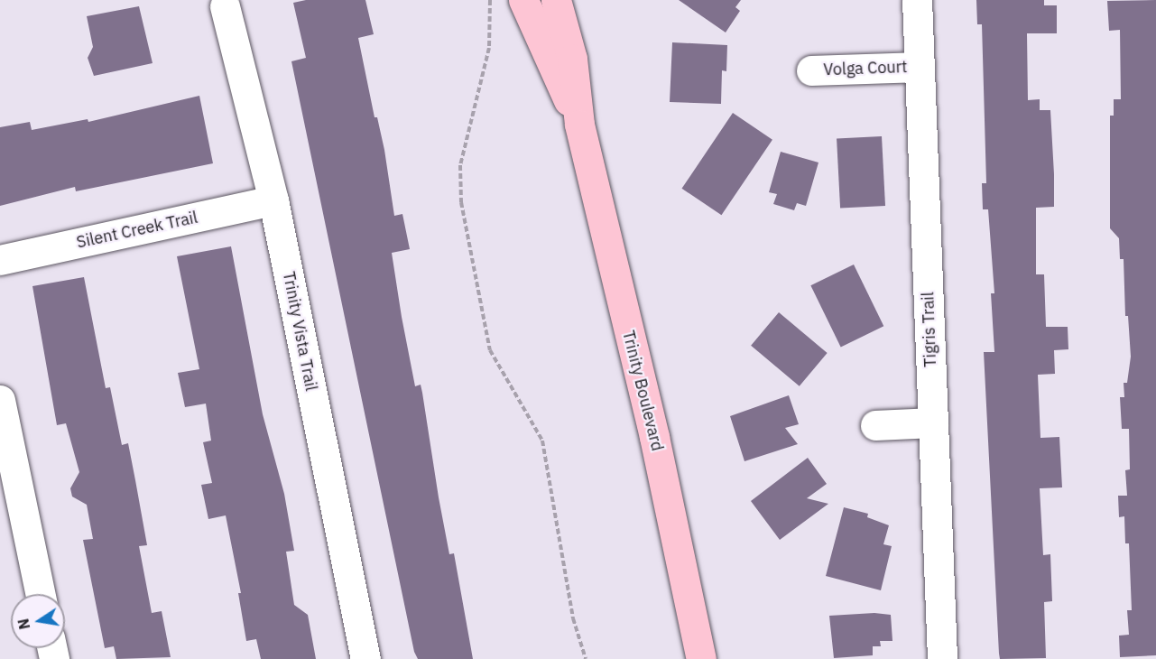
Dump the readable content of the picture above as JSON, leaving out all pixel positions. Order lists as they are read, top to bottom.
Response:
{
  "streets": {
    "main road": ["Trinity Boulevard"],
    "street": [
      "Volga Court",
      "Silent Creek Trail",
      "Tigris Trail",
      "Trinity Vista Trail"
    ]
  },
  "crossings": [
    ["Volga Court", "Tigris Trail"],
    ["Silent Creek Trail", "Trinity Vista Trail"]
  ],
  "north": "left"
}
